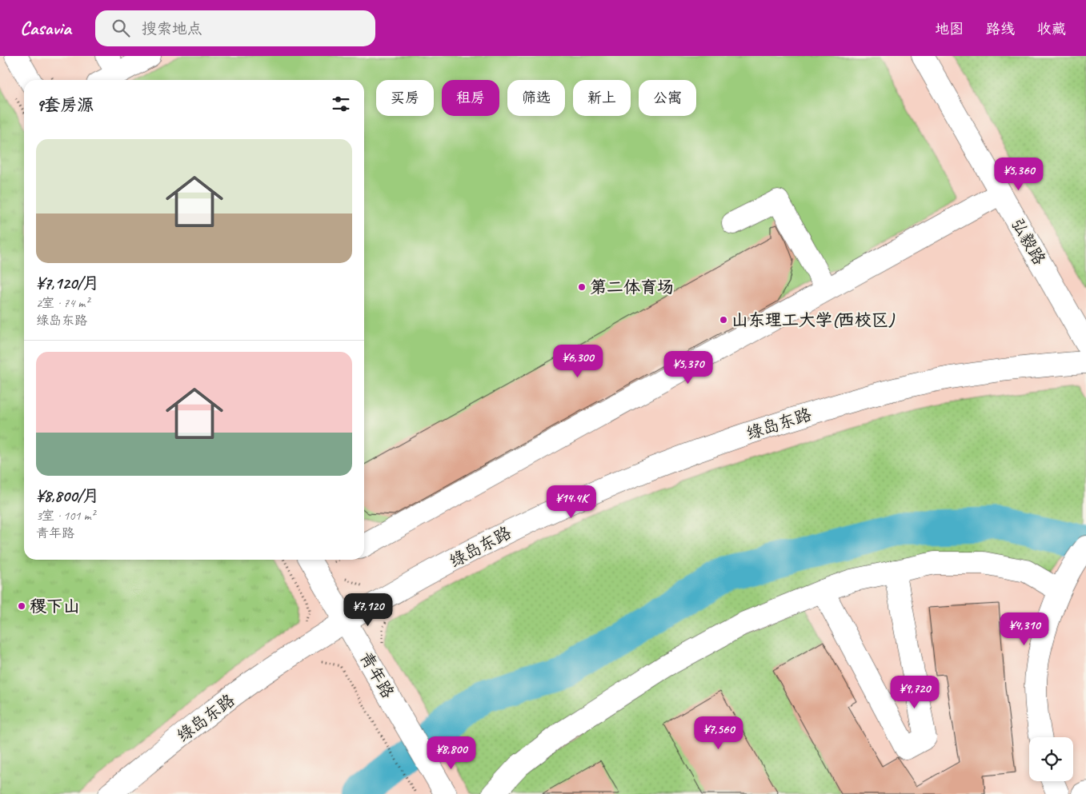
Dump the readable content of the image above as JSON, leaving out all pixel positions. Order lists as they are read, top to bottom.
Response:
{
  "streets": {
    "street": ["弘毅路", "绿岛东路", "青年路"]
  },
  "crossings": [
    ["绿岛东路", "青年路"]
  ],
  "places": ["第二体育场", "山东理工大学(西校区)", "稷下山"],
  "page": {
    "header": "Casavia",
    "search": "搜索地点",
    "nav": ["地图", "路线", "收藏"],
    "chip": [
      "买房",
      "租房",
      "筛选",
      "新上",
      "公寓"
    ],
    "heading": "9套房源",
    "list": [
      {
        "name": "¥7,120/月",
        "note": "2室 · 74 m² · 绿岛东路"
      },
      {
        "name": "¥8,800/月",
        "note": "3室 · 101 m² · 青年路"
      }
    ],
    "price": [
      "¥5,360",
      "¥6,300",
      "¥5,370",
      "¥14.4K",
      "¥7,120",
      "¥4,310",
      "¥9,720",
      "¥7,560",
      "¥8,800"
    ]
  }
}
